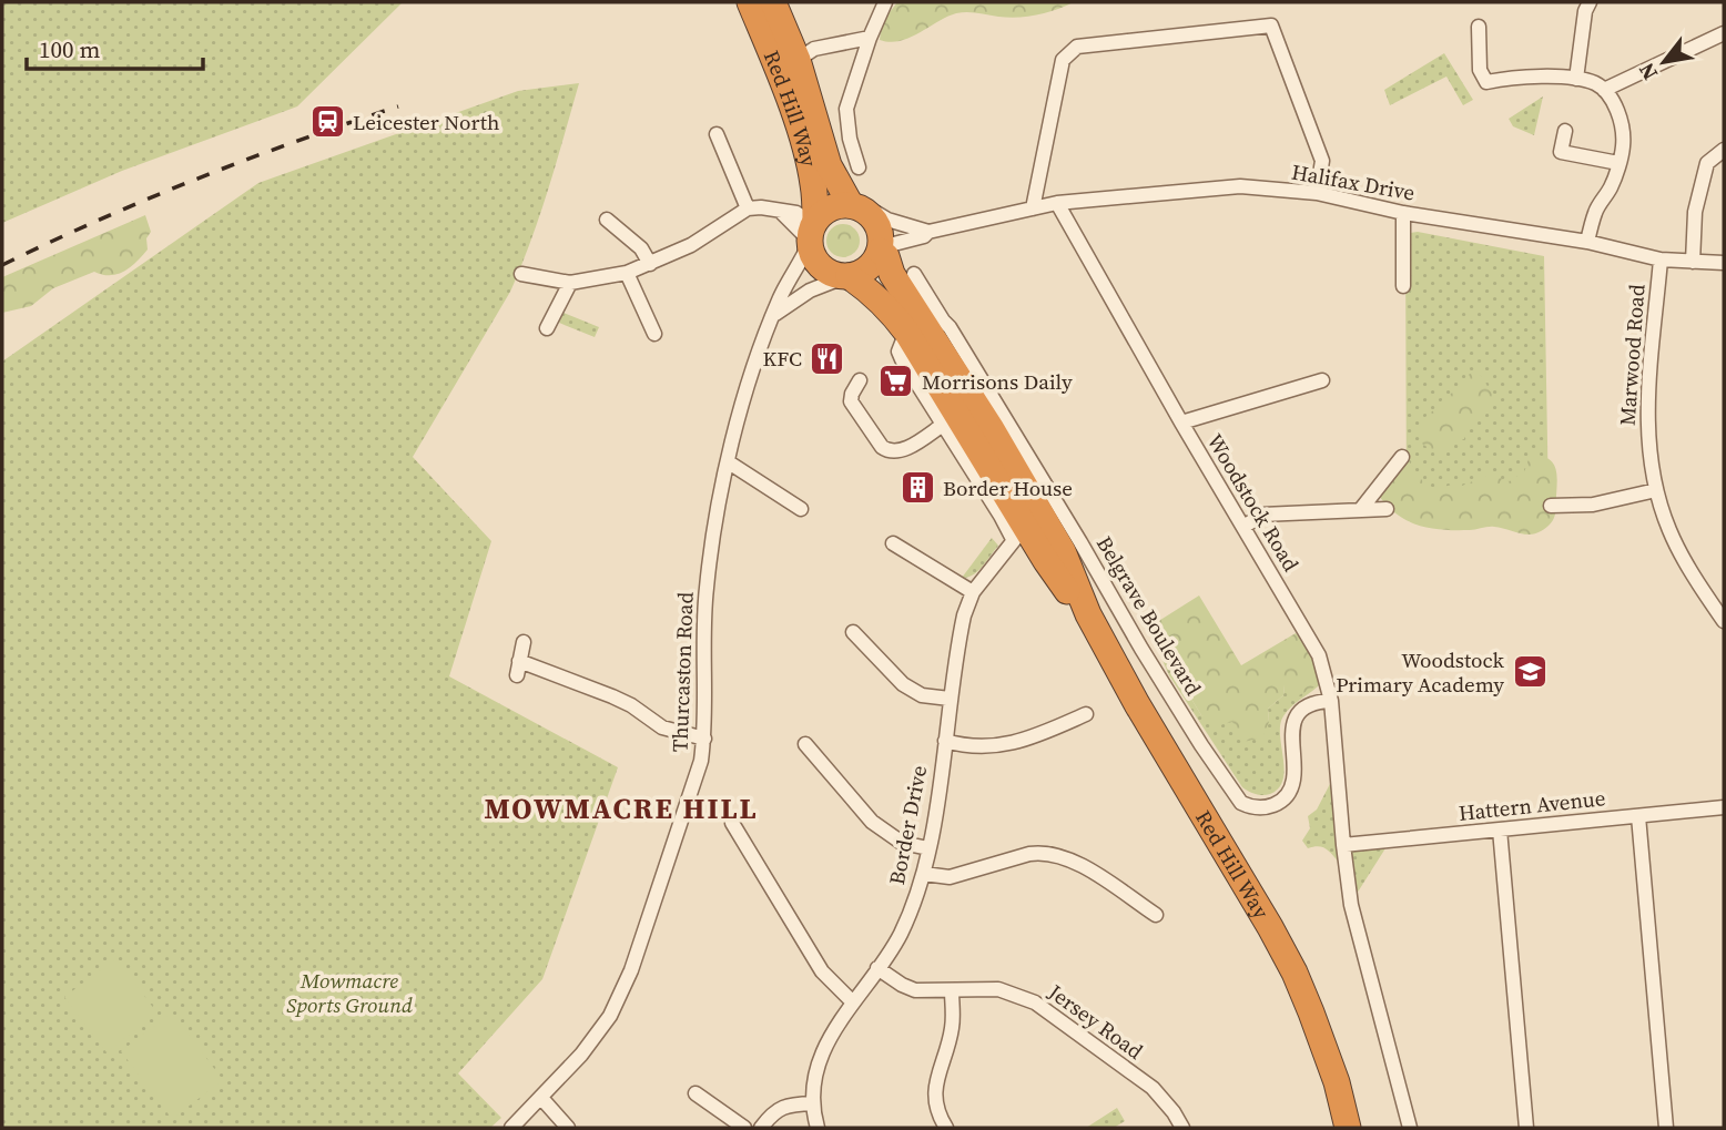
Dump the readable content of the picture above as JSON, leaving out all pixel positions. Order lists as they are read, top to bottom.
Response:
{
  "streets": {
    "highway": ["Red Hill Way"],
    "street": [
      "Halifax Drive",
      "Marwood Road",
      "Woodstock Road",
      "Belgrave Boulevard",
      "Thurcaston Road",
      "Hattern Avenue",
      "Border Drive",
      "Jersey Road"
    ]
  },
  "crossings": [
    ["Red Hill Way", "Halifax Drive"],
    ["Red Hill Way", "Belgrave Boulevard"],
    ["Red Hill Way", "Border Drive"],
    ["Halifax Drive", "Marwood Road"],
    ["Halifax Drive", "Woodstock Road"],
    ["Woodstock Road", "Belgrave Boulevard"],
    ["Woodstock Road", "Hattern Avenue"],
    ["Border Drive", "Jersey Road"]
  ],
  "districts": ["MOWMACRE HILL"],
  "parks": ["Mowmacre Sports Ground"],
  "places": {
    "station": ["Leicester North"],
    "restaurant": ["KFC"],
    "supermarket": ["Morrisons Daily"],
    "building": ["Border House"],
    "school or university": ["Woodstock Primary Academy"]
  },
  "scale_bar": "100 m",
  "north": "bottom left"
}
